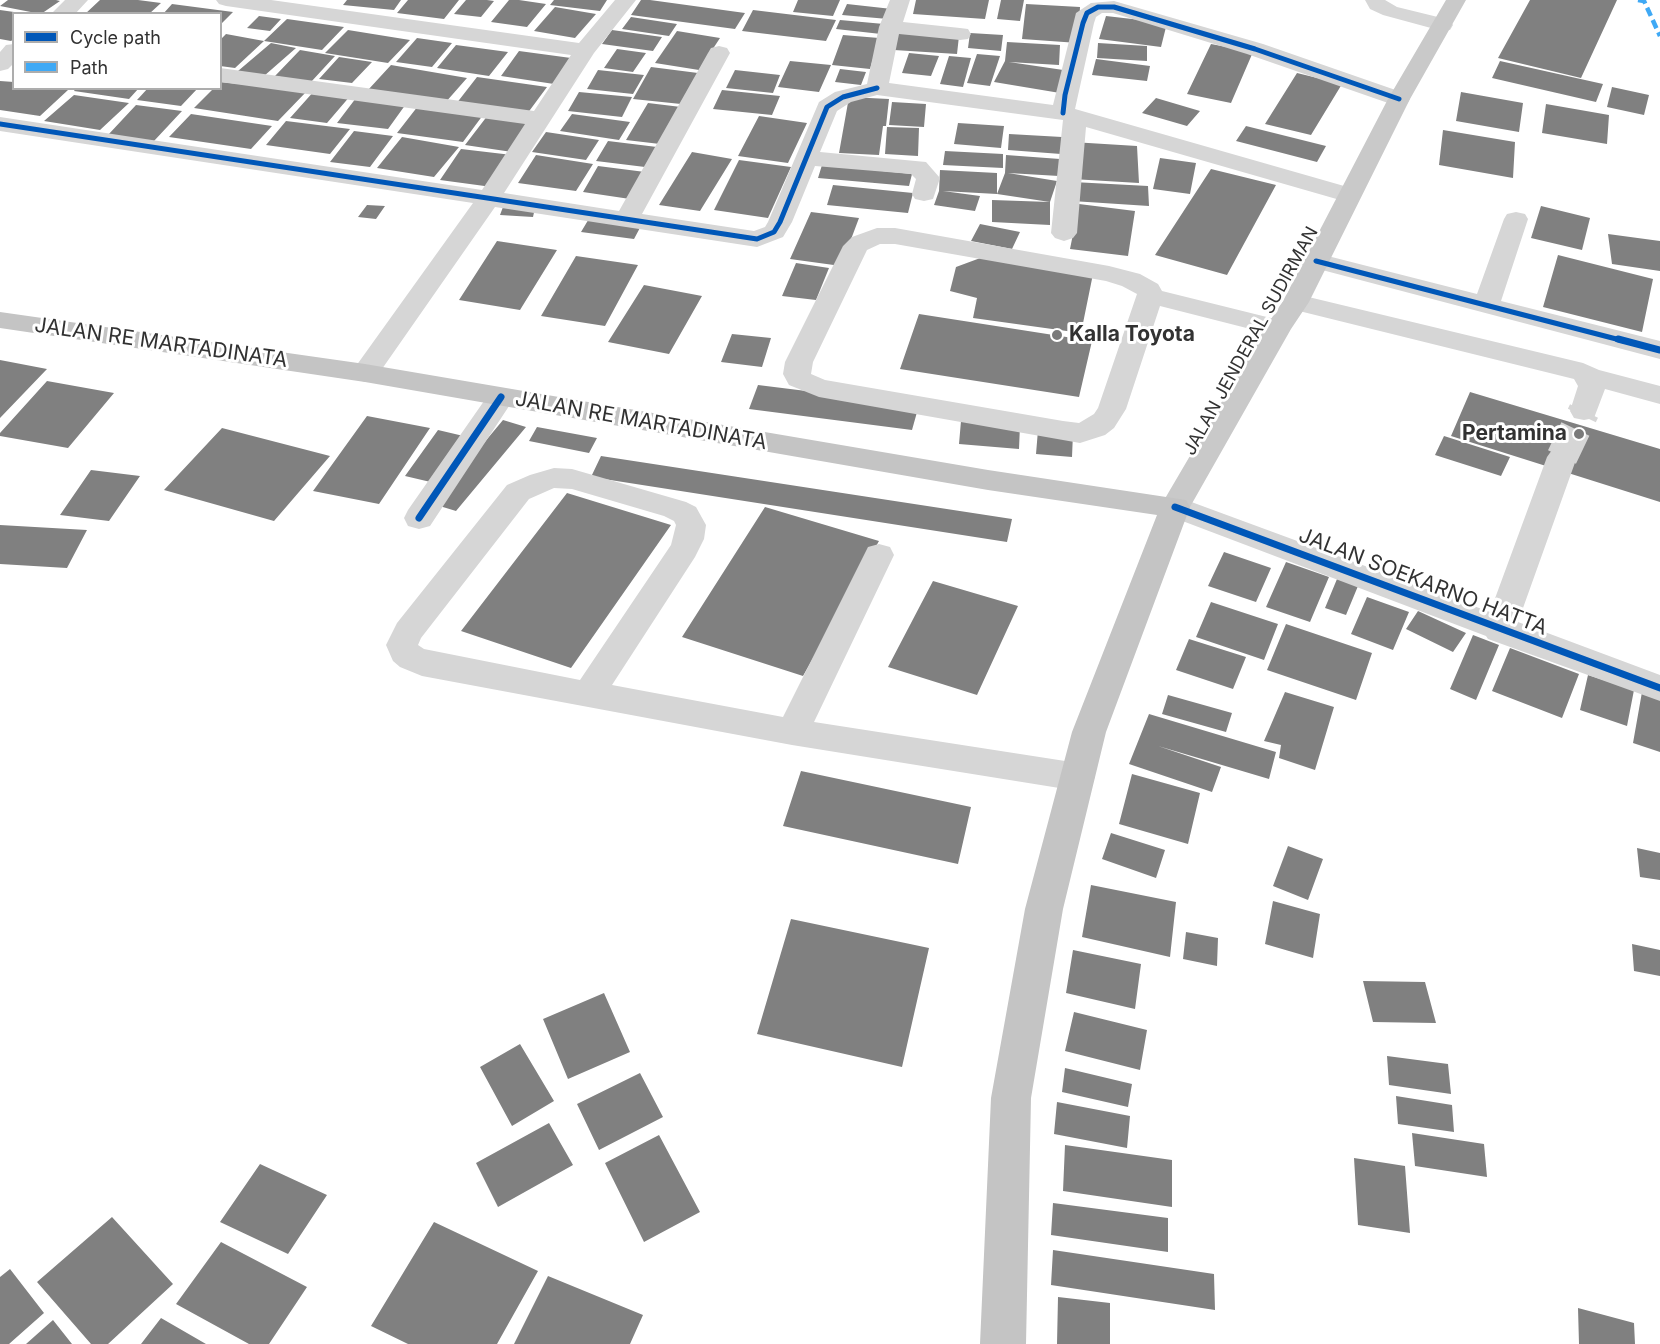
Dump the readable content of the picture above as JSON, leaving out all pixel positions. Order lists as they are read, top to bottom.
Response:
{
  "streets": {
    "highway": ["JALAN RE MARTADINATA"],
    "main road": ["JALAN JENDERAL SUDIRMAN"],
    "street": ["JALAN SOEKARNO HATTA"]
  },
  "crossings": [
    ["JALAN JENDERAL SUDIRMAN", "JALAN RE MARTADINATA"],
    ["JALAN JENDERAL SUDIRMAN", "JALAN SOEKARNO HATTA"],
    ["JALAN RE MARTADINATA", "JALAN SOEKARNO HATTA"]
  ],
  "places": ["Kalla Toyota", "Pertamina"],
  "legend": ["Cycle path", "Path"]
}
